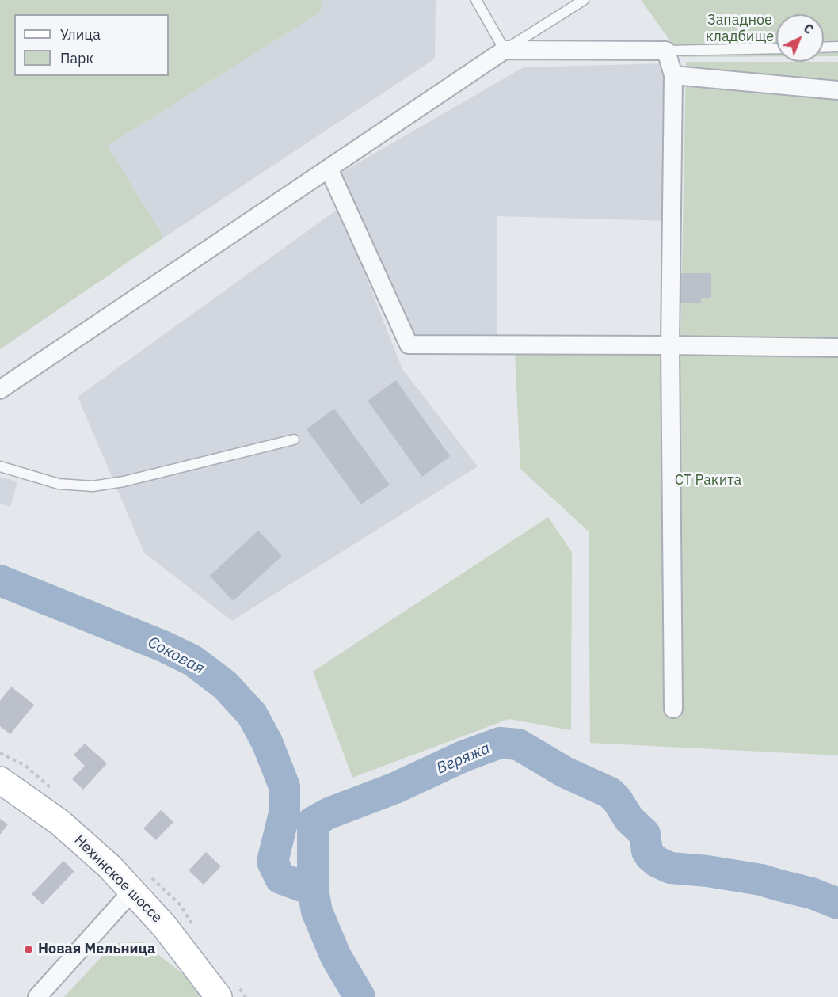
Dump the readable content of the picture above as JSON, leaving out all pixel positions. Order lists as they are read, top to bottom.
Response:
{
  "streets": {
    "main road": ["Нехинское шоссе"]
  },
  "water": ["Соковая", "Веряжа"],
  "parks": ["Западное кладбище", "СТ Ракита"],
  "places": ["Новая Мельница"],
  "legend": ["Улица", "Парк"],
  "north": "top right"
}
